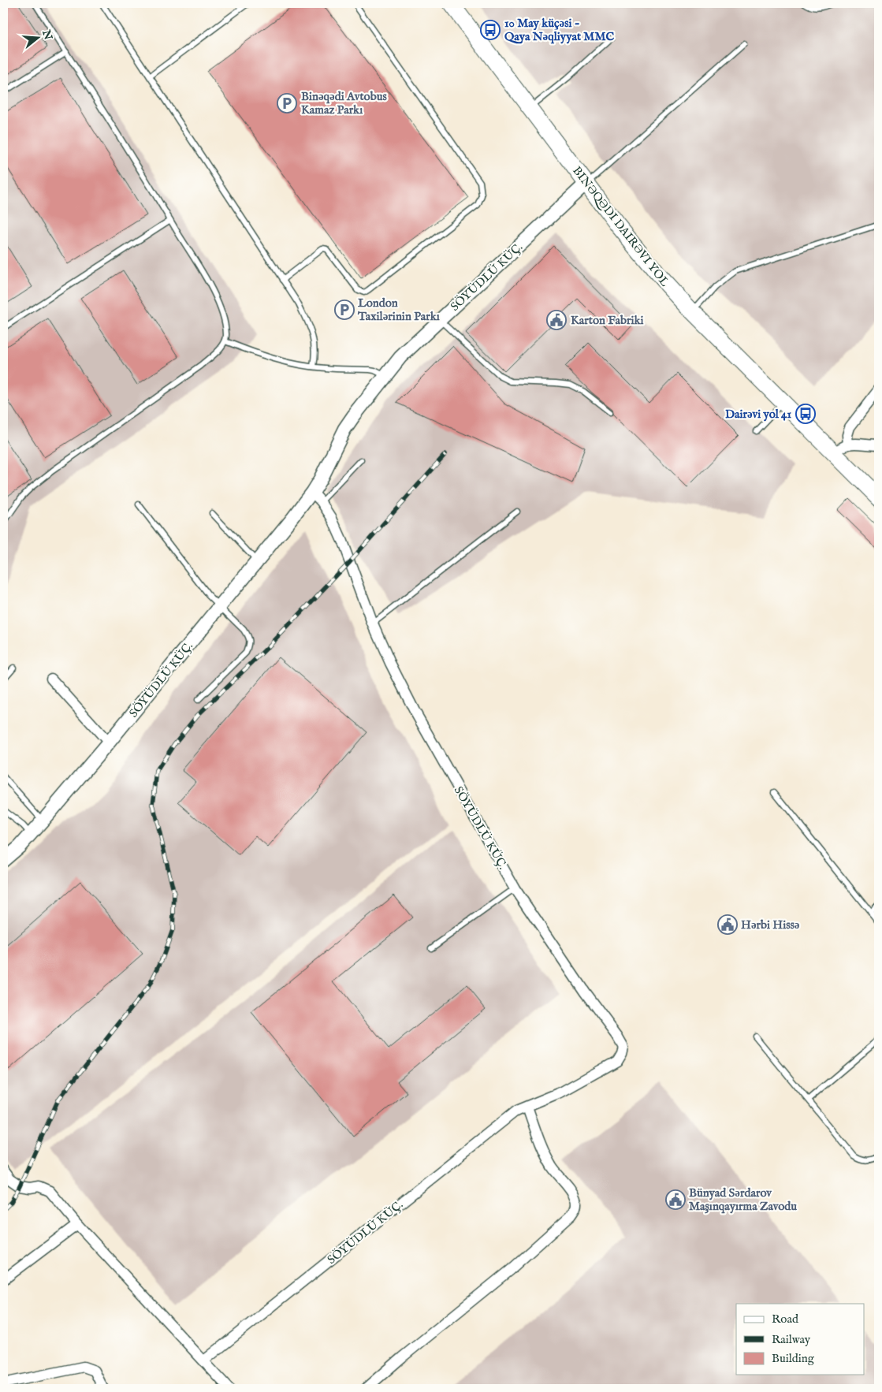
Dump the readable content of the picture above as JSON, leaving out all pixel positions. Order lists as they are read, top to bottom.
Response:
{
  "streets": {
    "main road": ["BINƏQƏDI DAIRƏVI YOL"],
    "street": ["SÖYÜDLÜ KÜÇ."]
  },
  "crossings": [
    ["BINƏQƏDI DAIRƏVI YOL", "SÖYÜDLÜ KÜÇ."]
  ],
  "places": {
    "bus stop": ["10 May küçəsi - Qaya Nəqliyyat MMC", "Dairəvi yol 41"],
    "parking": ["Binəqədi Avtobus Kamaz Parkı", "London Taxilərinin Parkı"],
    "public building": ["Karton Fabriki", "Hərbi Hissə", "Bünyad Sərdarov Maşınqayırma Zavodu"]
  },
  "legend": ["Road", "Railway", "Building"],
  "north": "right"
}
